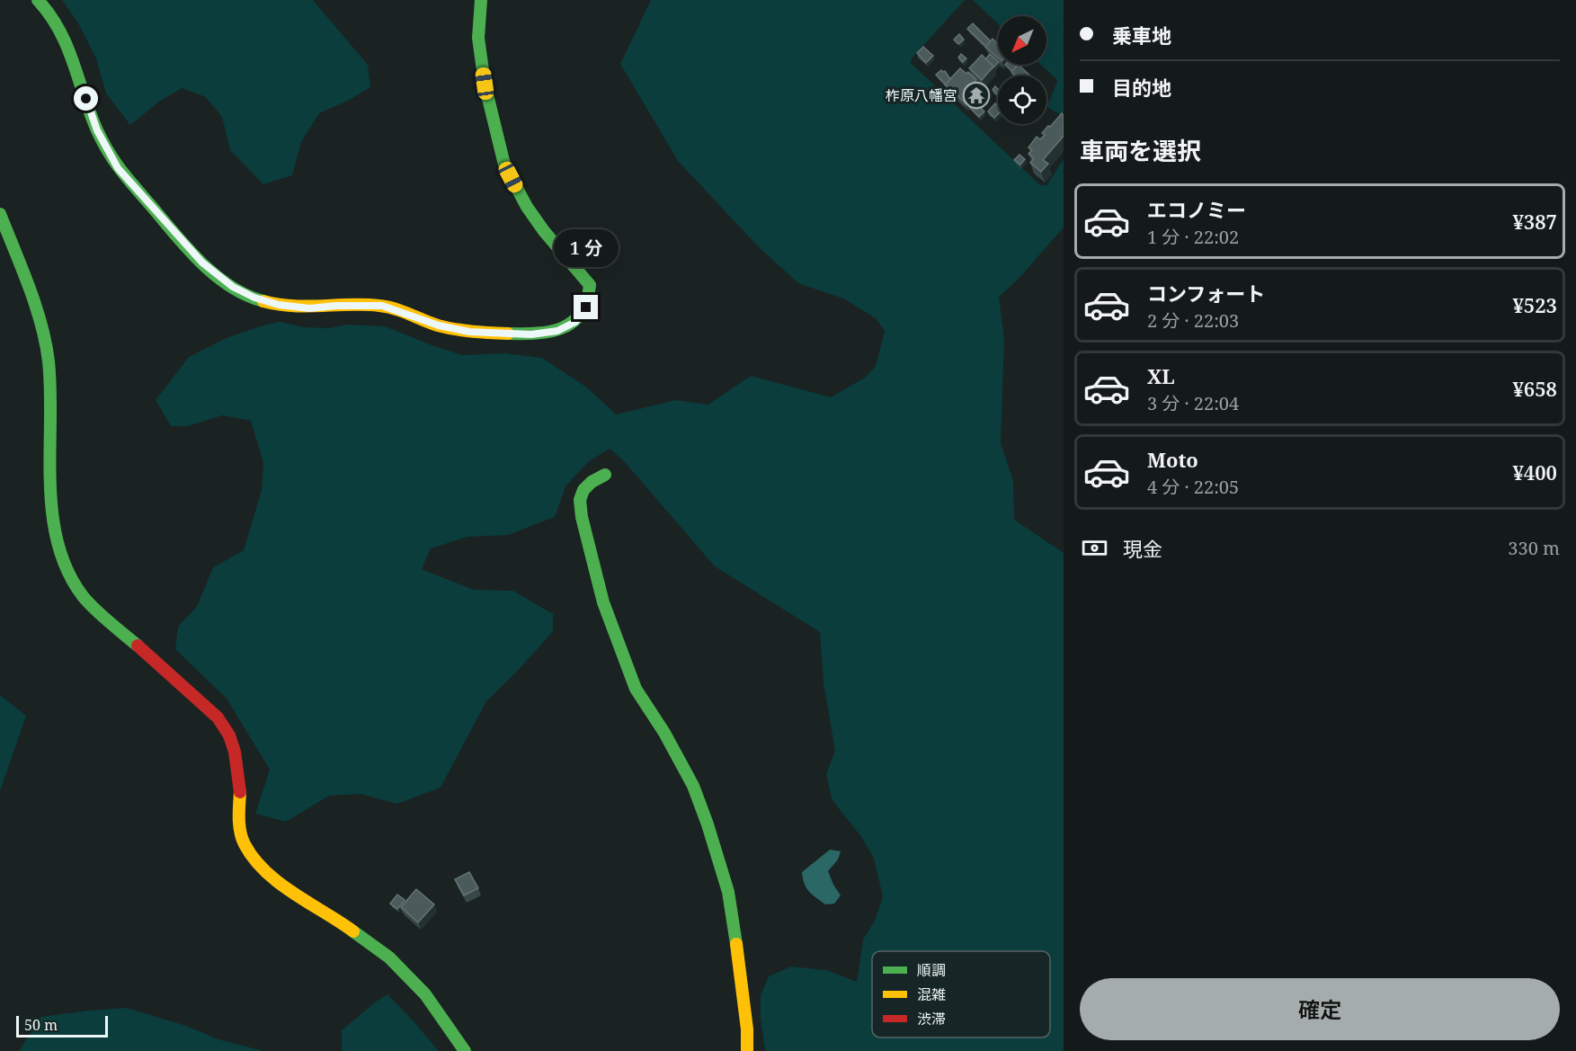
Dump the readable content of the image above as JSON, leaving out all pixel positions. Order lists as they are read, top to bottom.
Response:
{
  "places": {
    "temple": ["柞原八幡宮"]
  },
  "legend": ["順調", "混雑", "渋滞"],
  "scale_bar": "50 m",
  "north": "bottom left",
  "page": {
    "banner": ["乗車地", "目的地"],
    "heading": "車両を選択",
    "list": [
      {
        "name": "エコノミー",
        "note": "1 分 · 22:02",
        "value": "¥387"
      },
      {
        "name": "コンフォート",
        "note": "2 分 · 22:03",
        "value": "¥523"
      },
      {
        "name": "XL",
        "note": "3 分 · 22:04",
        "value": "¥658"
      },
      {
        "name": "Moto",
        "note": "4 分 · 22:05",
        "value": "¥400"
      }
    ],
    "bubble": "1 分",
    "pay": ["現金", "330 m"],
    "buttons": "確定",
    "scale": "50 m"
  }
}
